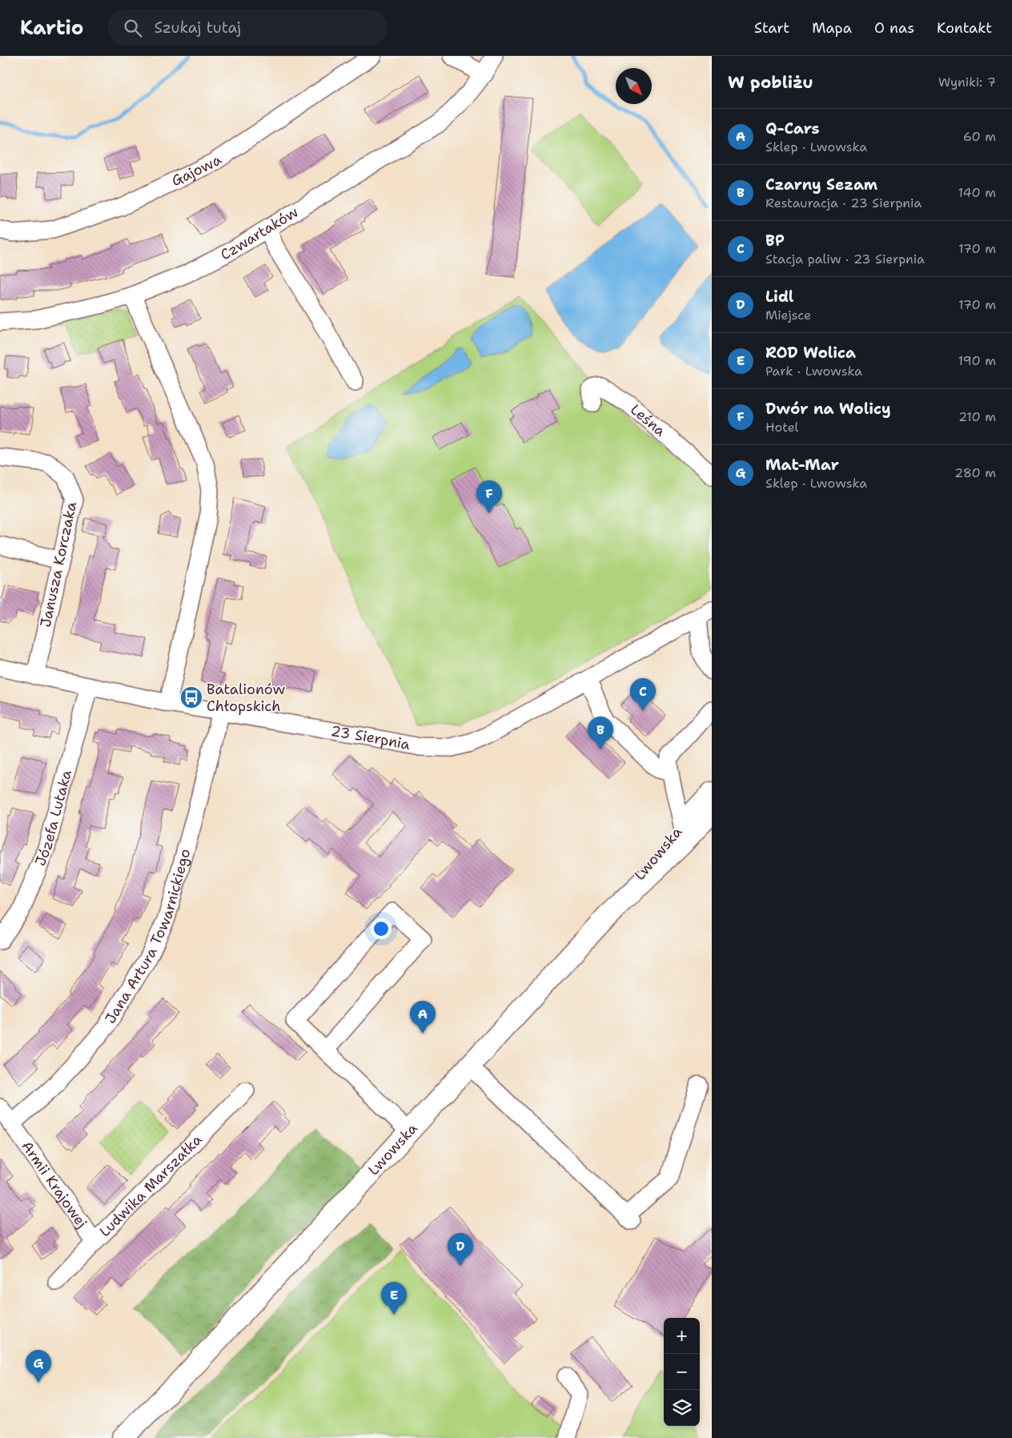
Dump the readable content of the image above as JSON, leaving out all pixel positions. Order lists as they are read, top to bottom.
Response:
{
  "streets": {
    "main road": ["Lwowska"],
    "street": [
      "Gajowa",
      "Czwartaków",
      "Leśna",
      "Janusza Korczaka",
      "23 Sierpnia",
      "Józefa Lutaka",
      "Jana Artura Towarnickiego",
      "Armii Krajowej",
      "Ludwika Marszałka"
    ]
  },
  "crossings": [
    ["Janusza Korczaka", "23 Sierpnia"],
    ["23 Sierpnia", "Józefa Lutaka"],
    ["23 Sierpnia", "Jana Artura Towarnickiego"],
    ["Jana Artura Towarnickiego", "Armii Krajowej"],
    ["Armii Krajowej", "Ludwika Marszałka"]
  ],
  "places": {
    "bus stop": ["Batalionów Chłopskich"]
  },
  "north": "bottom right",
  "page": {
    "header": "Kartio",
    "search": "Szukaj tutaj",
    "nav": [
      "Start",
      "Mapa",
      "O nas",
      "Kontakt"
    ],
    "heading": ["W pobliżu", "Wyniki: 7"],
    "list": [
      {
        "mark": "A",
        "name": "Q-Cars",
        "note": "Sklep · Lwowska",
        "value": "60 m"
      },
      {
        "mark": "B",
        "name": "Czarny Sezam",
        "note": "Restauracja · 23 Sierpnia",
        "value": "140 m"
      },
      {
        "mark": "C",
        "name": "BP",
        "note": "Stacja paliw · 23 Sierpnia",
        "value": "170 m"
      },
      {
        "mark": "D",
        "name": "Lidl",
        "note": "Miejsce",
        "value": "170 m"
      },
      {
        "mark": "E",
        "name": "ROD Wolica",
        "note": "Park · Lwowska",
        "value": "190 m"
      },
      {
        "mark": "F",
        "name": "Dwór na Wolicy",
        "note": "Hotel",
        "value": "210 m"
      },
      {
        "mark": "G",
        "name": "Mat-Mar",
        "note": "Sklep · Lwowska",
        "value": "280 m"
      }
    ],
    "pins": [
      "F",
      "C",
      "B",
      "A",
      "D",
      "E",
      "G"
    ],
    "map_buttons": ["+", "−"]
  }
}
